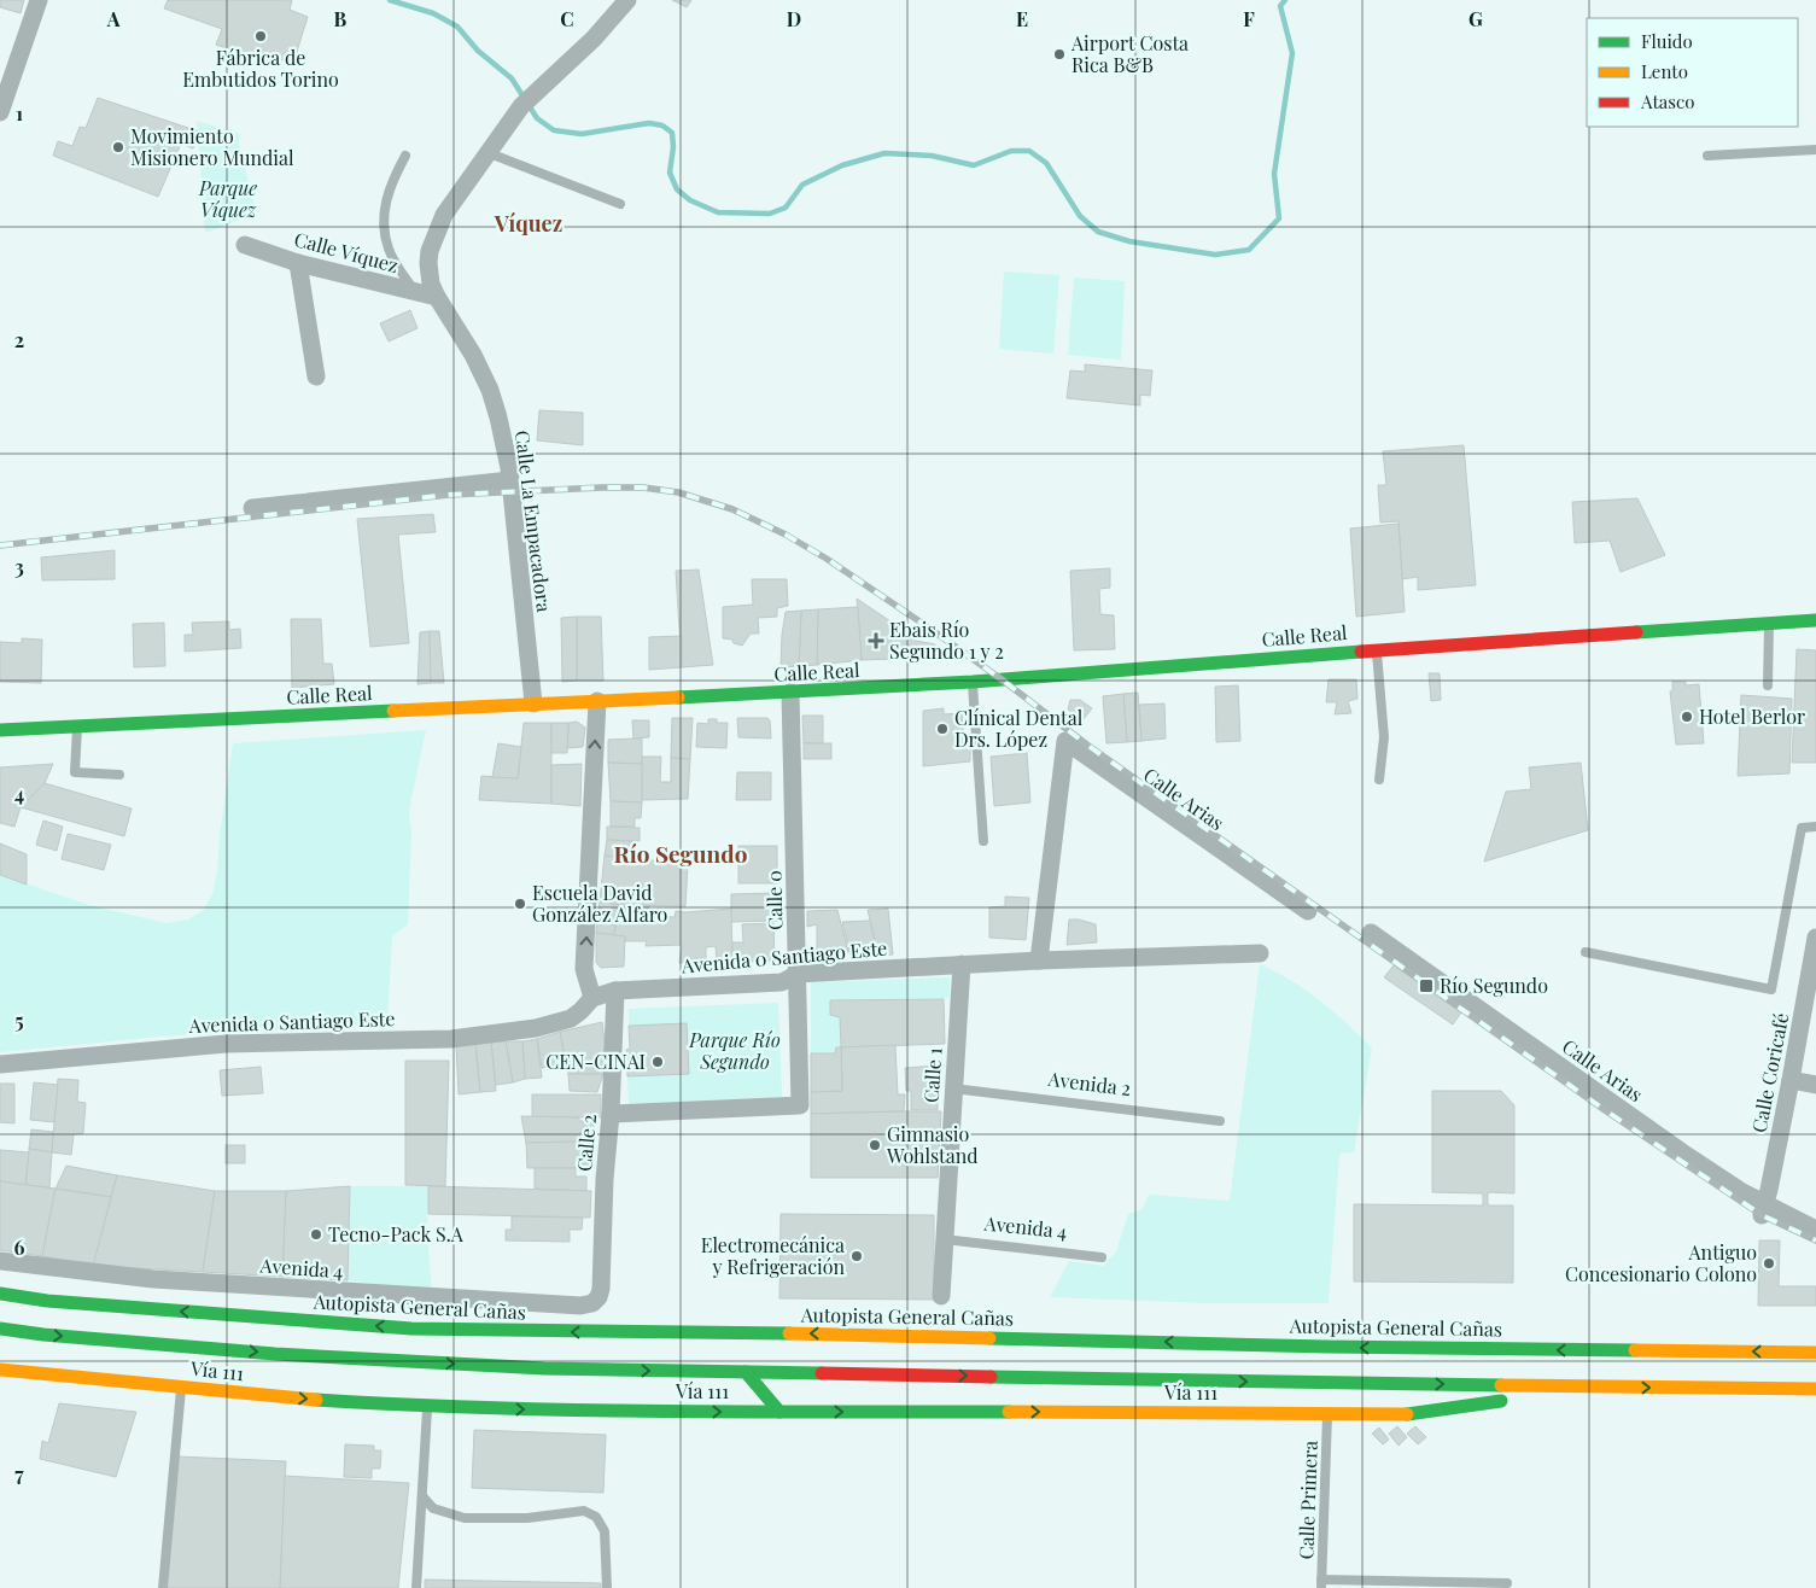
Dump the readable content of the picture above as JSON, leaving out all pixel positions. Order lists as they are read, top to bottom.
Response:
{
  "streets": {
    "main road": ["Calle Real", "Autopista General Cañas", "Vía 111"],
    "street": [
      "Calle Víquez",
      "Calle La Empacadora",
      "Calle Arias",
      "Calle 0",
      "Avenida 0 Santiago Este",
      "Calle Coricafé",
      "Calle 1",
      "Calle 2",
      "Avenida 4"
    ],
    "lane": ["Avenida 2", "Calle Primera"]
  },
  "crossings": [
    ["Calle Víquez", "Calle La Empacadora"],
    ["Calle La Empacadora", "Calle Real"],
    ["Calle Real", "Calle 0"],
    ["Calle Arias", "Avenida 0 Santiago Este"],
    ["Calle Arias", "Calle Coricafé"],
    ["Calle 0", "Avenida 0 Santiago Este"],
    ["Calle 0", "Calle 2"],
    ["Avenida 0 Santiago Este", "Calle 1"],
    ["Avenida 0 Santiago Este", "Calle 2"],
    ["Calle 1", "Avenida 2"],
    ["Calle 1", "Avenida 4"],
    ["Calle 2", "Avenida 4"],
    ["Vía 111", "Calle Primera"]
  ],
  "districts": ["Víquez", "Río Segundo"],
  "parks": ["Parque Víquez", "Parque Río Segundo"],
  "places": {
    "other": [
      "Fábrica de Embutidos Torino",
      "Airport Costa Rica B&B",
      "Movimiento Misionero Mundial",
      "Hotel Berlor",
      "Clínical Dental Drs. López",
      "Escuela David González Alfaro",
      "CEN-CINAI",
      "Gimnasio Wohlstand",
      "Tecno-Pack S.A",
      "Electromecánica y Refrigeración",
      "Antiguo Concesionario Colono"
    ],
    "health": ["Ebais Río Segundo 1 y 2"],
    "transit": ["Río Segundo"]
  },
  "legend": ["Fluido", "Lento", "Atasco"],
  "grid": {
    "columns": [
      "A",
      "B",
      "C",
      "D",
      "E",
      "F",
      "G"
    ],
    "rows": [
      "1",
      "2",
      "3",
      "4",
      "5",
      "6",
      "7"
    ]
  }
}
